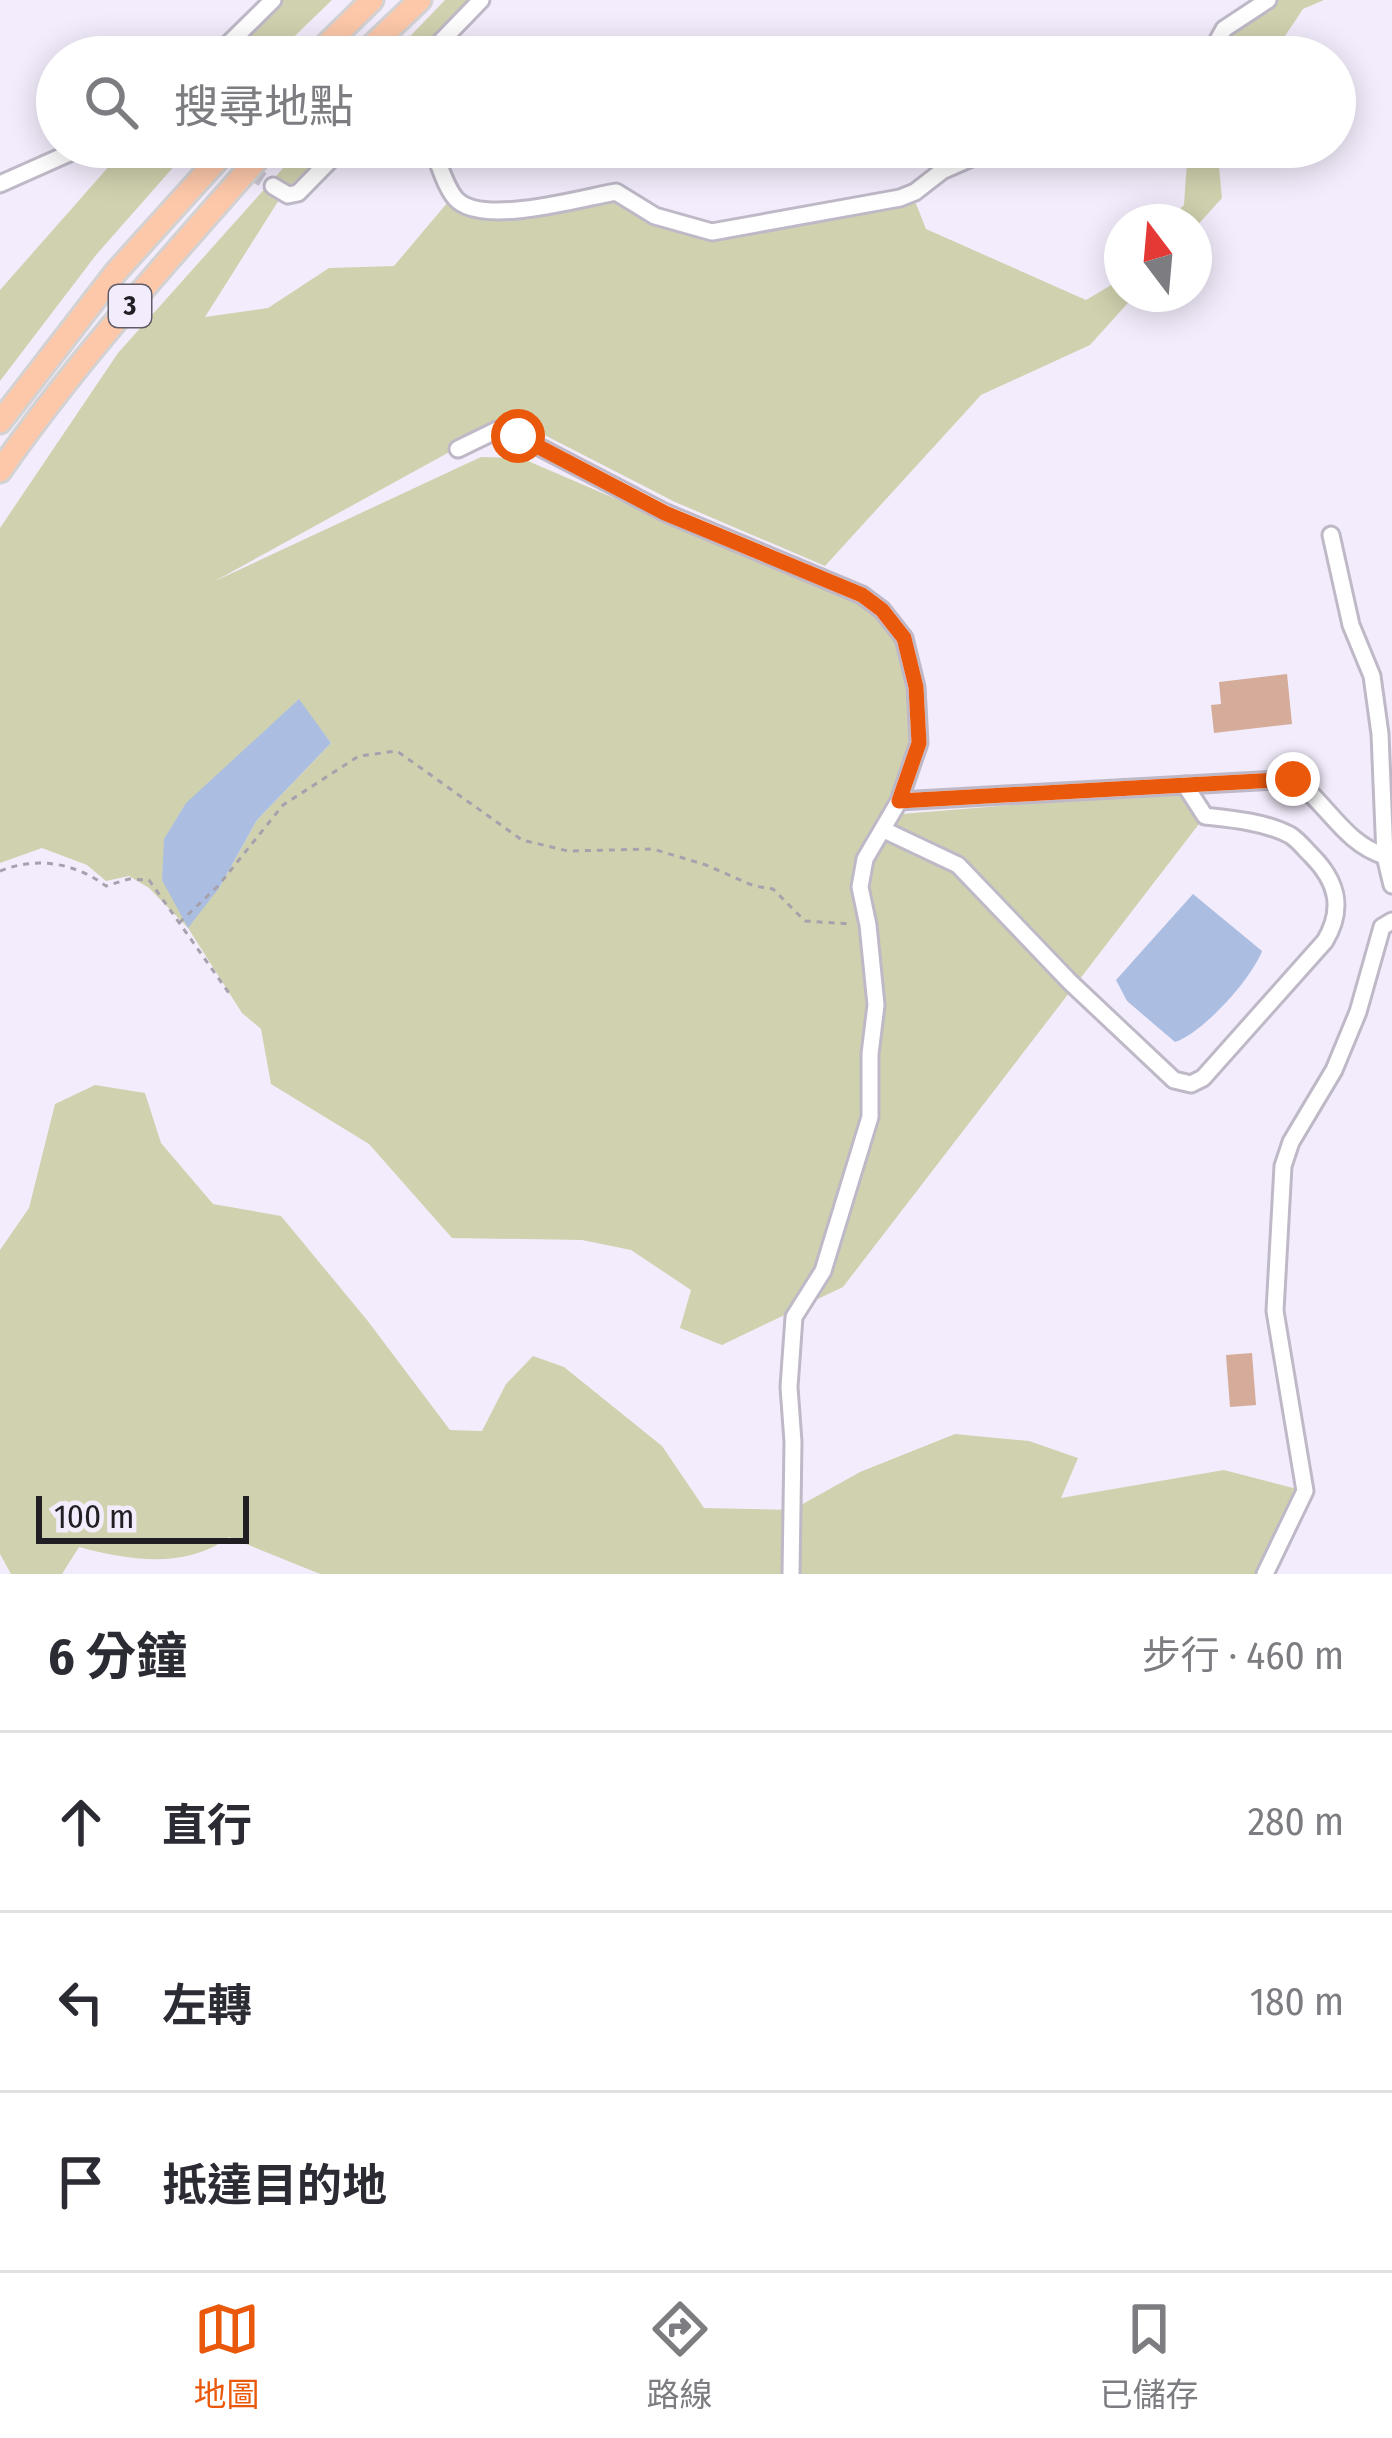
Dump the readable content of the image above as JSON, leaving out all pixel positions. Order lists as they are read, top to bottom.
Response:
{
  "streets": {
    "highway": ["3"]
  },
  "scale_bar": "100 m",
  "north": "top",
  "page": {
    "search": "搜尋地點",
    "scale": "100 m",
    "heading": ["6 分鐘", "步行 · 460 m"],
    "list": [
      ["直行", "280 m"],
      ["左轉", "180 m"],
      "抵達目的地"
    ],
    "nav": ["地圖", "路線", "已儲存"]
  }
}
